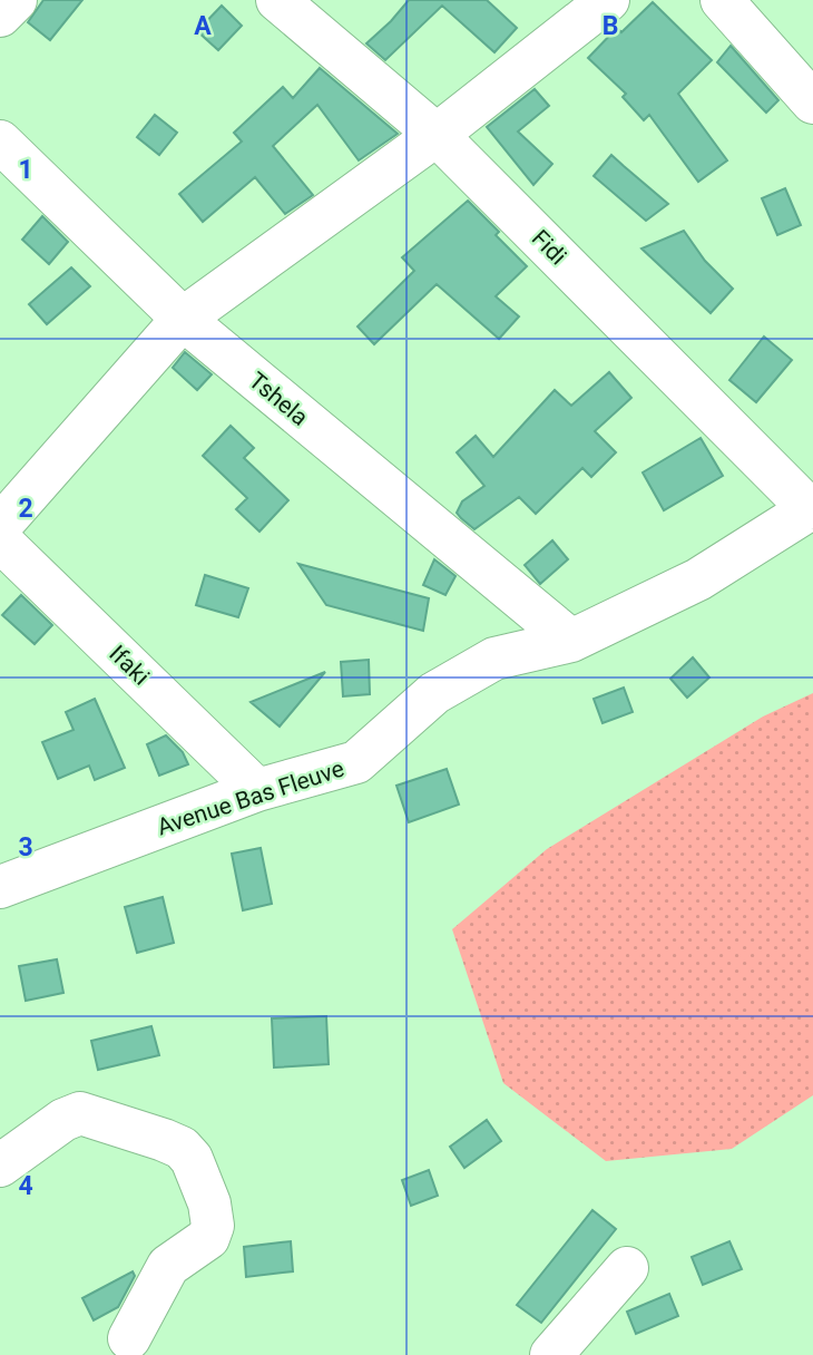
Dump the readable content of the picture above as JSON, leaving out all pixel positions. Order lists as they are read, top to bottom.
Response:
{
  "streets": {
    "street": [
      "Fidi",
      "Tshela",
      "Ifaki",
      "Avenue Bas Fleuve"
    ]
  },
  "crossings": [
    ["Fidi", "Avenue Bas Fleuve"],
    ["Tshela", "Avenue Bas Fleuve"],
    ["Ifaki", "Avenue Bas Fleuve"]
  ],
  "grid": {
    "columns": ["A", "B"],
    "rows": [
      "1",
      "2",
      "3",
      "4"
    ]
  }
}
